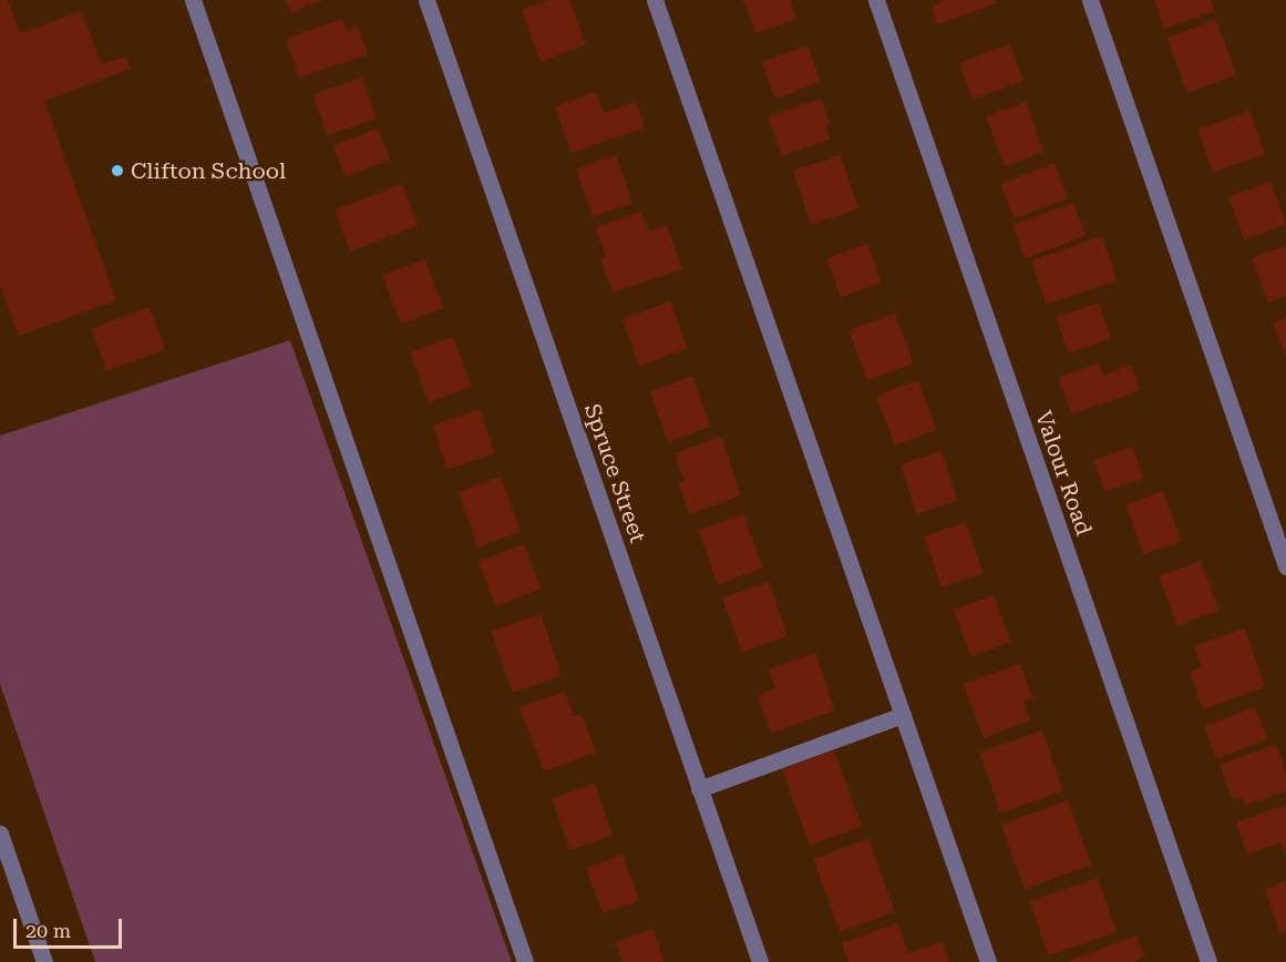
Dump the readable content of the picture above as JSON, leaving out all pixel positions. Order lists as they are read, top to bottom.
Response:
{
  "streets": {
    "street": ["Spruce Street", "Valour Road"]
  },
  "places": ["Clifton School"],
  "scale_bar": "20 m"
}
